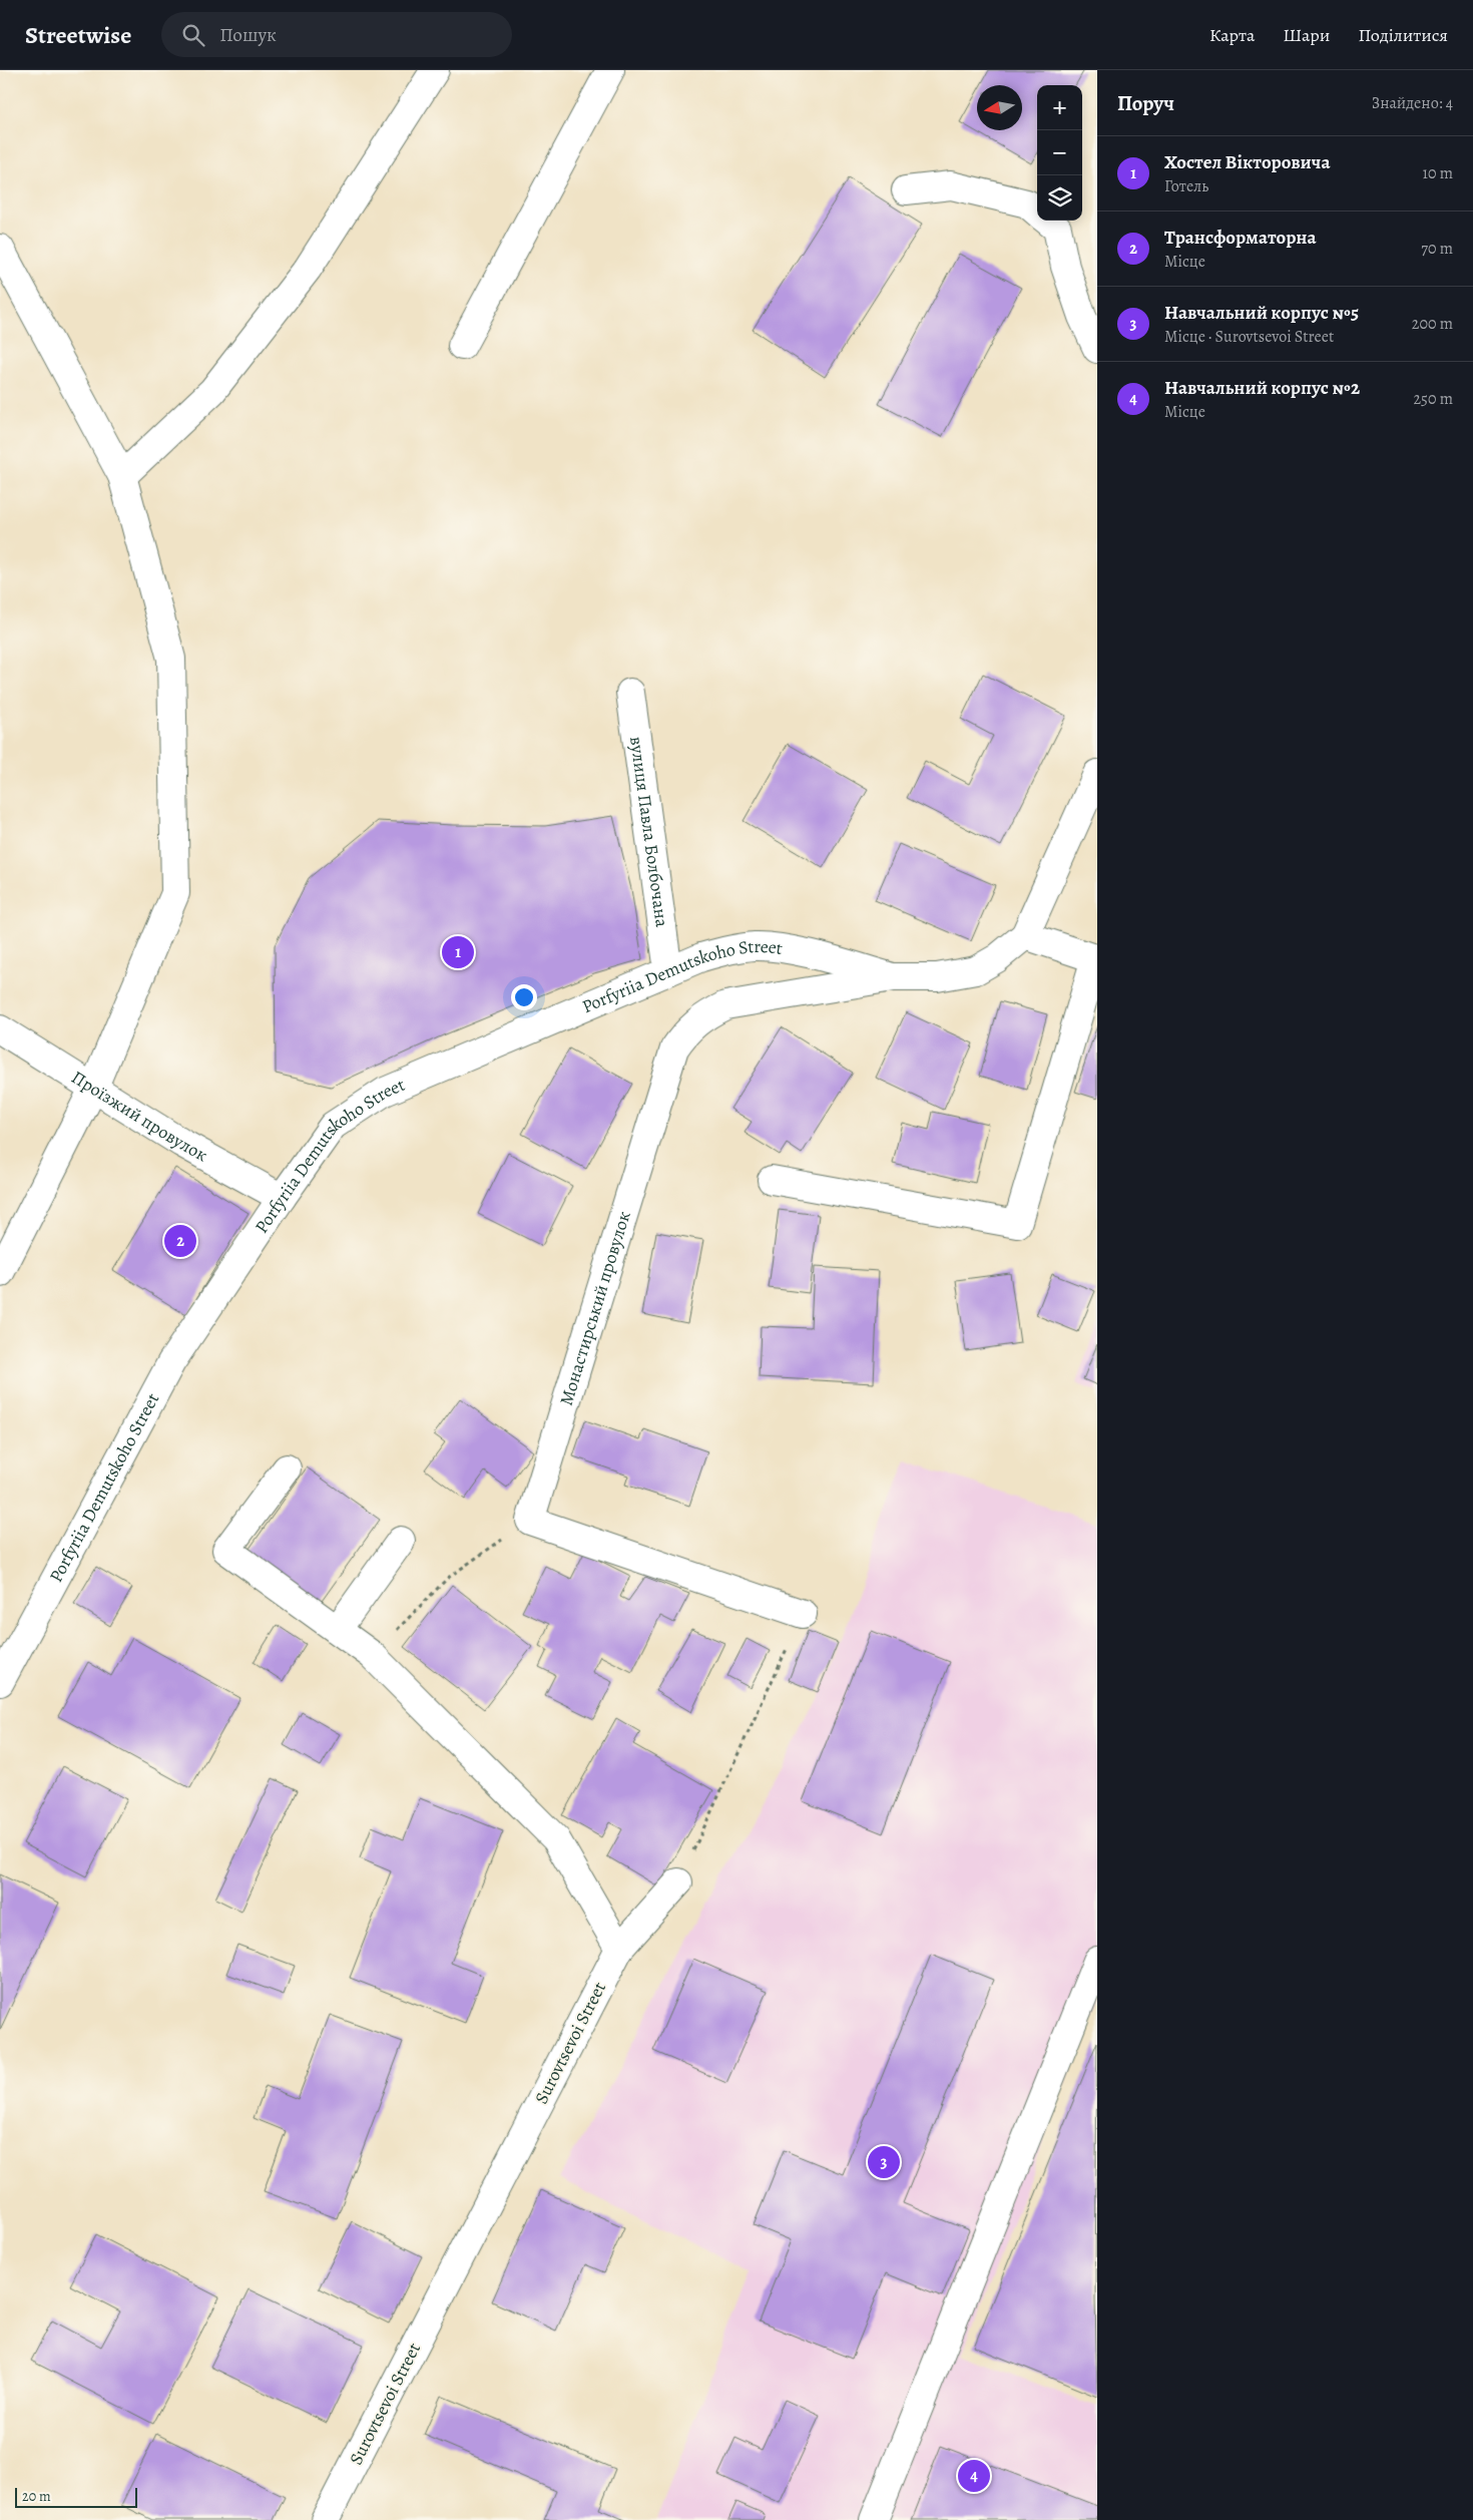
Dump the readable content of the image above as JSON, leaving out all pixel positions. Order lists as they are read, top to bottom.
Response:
{
  "streets": {
    "street": [
      "вулиця Павла Болбочана",
      "Porfyriia Demutskoho Street",
      "Проїзжий провулок",
      "Монастирський провулок",
      "Surovtsevoi Street"
    ]
  },
  "crossings": [
    ["вулиця Павла Болбочана", "Porfyriia Demutskoho Street"],
    ["Porfyriia Demutskoho Street", "Проїзжий провулок"],
    ["Porfyriia Demutskoho Street", "Монастирський провулок"]
  ],
  "scale_bar": "20 m",
  "north": "left",
  "page": {
    "header": "Streetwise",
    "search": "Пошук",
    "nav": ["Карта", "Шари", "Поділитися"],
    "heading": ["Поруч", "Знайдено: 4"],
    "map_buttons": ["+", "−"],
    "list": [
      {
        "mark": "1",
        "name": "Хостел Вікторовича",
        "note": "Готель",
        "value": "10 m"
      },
      {
        "mark": "2",
        "name": "Трансформаторна",
        "note": "Місце",
        "value": "70 m"
      },
      {
        "mark": "3",
        "name": "Навчальний корпус №5",
        "note": "Місце · Surovtsevoi Street",
        "value": "200 m"
      },
      {
        "mark": "4",
        "name": "Навчальний корпус №2",
        "note": "Місце",
        "value": "250 m"
      }
    ],
    "pins": [
      "1",
      "2",
      "3",
      "4"
    ],
    "scale": "20 m"
  }
}
